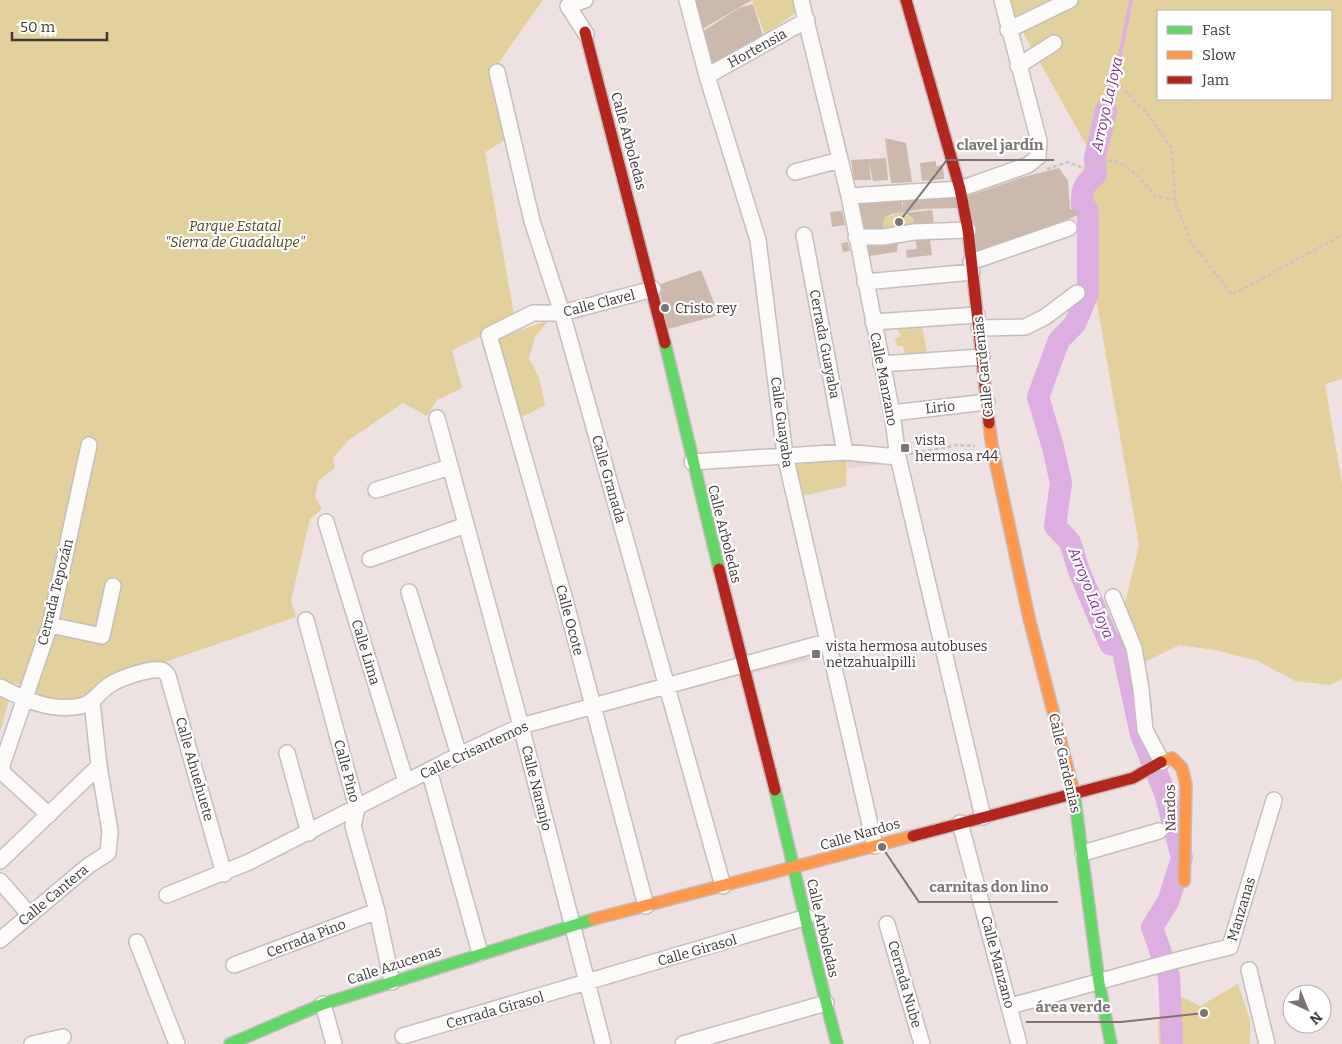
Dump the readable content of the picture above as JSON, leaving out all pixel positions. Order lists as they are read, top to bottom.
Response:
{
  "streets": {
    "street": [
      "Hortensia",
      "Calle Arboledas",
      "Calle Clavel",
      "Cerrada Guayaba",
      "Calle Gardenias",
      "Calle Manzano",
      "Lirio",
      "Calle Guayaba",
      "Calle Granada",
      "Cerrada Tepozán",
      "Calle Ocote",
      "Calle Lima",
      "Calle Crisantemos",
      "Calle Ahuehuete",
      "Calle Pino",
      "Calle Naranjo",
      "Nardos",
      "Calle Nardos",
      "Calle Cantera",
      "Manzanas",
      "Cerrada Pino",
      "Calle Girasol",
      "Calle Azucenas",
      "Cerrada Nube",
      "Cerrada Girasol"
    ]
  },
  "crossings": [
    ["Hortensia", "Calle Manzano"],
    ["Hortensia", "Calle Guayaba"],
    ["Calle Arboledas", "Calle Clavel"],
    ["Calle Arboledas", "Calle Crisantemos"],
    ["Calle Arboledas", "Calle Nardos"],
    ["Calle Arboledas", "Calle Girasol"],
    ["Calle Clavel", "Calle Granada"],
    ["Calle Clavel", "Calle Ocote"],
    ["Calle Gardenias", "Lirio"],
    ["Calle Gardenias", "Calle Nardos"],
    ["Calle Gardenias", "Manzanas"],
    ["Calle Manzano", "Lirio"],
    ["Calle Manzano", "Calle Nardos"],
    ["Calle Guayaba", "Calle Crisantemos"],
    ["Calle Guayaba", "Calle Nardos"],
    ["Calle Granada", "Calle Crisantemos"],
    ["Calle Granada", "Calle Nardos"],
    ["Calle Ocote", "Calle Crisantemos"],
    ["Calle Ocote", "Calle Nardos"],
    ["Calle Lima", "Calle Crisantemos"],
    ["Calle Crisantemos", "Calle Ahuehuete"],
    ["Calle Crisantemos", "Calle Pino"],
    ["Calle Crisantemos", "Calle Naranjo"],
    ["Calle Pino", "Cerrada Pino"],
    ["Calle Pino", "Calle Azucenas"],
    ["Calle Naranjo", "Calle Nardos"],
    ["Calle Naranjo", "Calle Girasol"],
    ["Calle Naranjo", "Calle Azucenas"],
    ["Calle Naranjo", "Cerrada Girasol"],
    ["Nardos", "Calle Nardos"],
    ["Calle Nardos", "Calle Azucenas"],
    ["Calle Girasol", "Cerrada Girasol"]
  ],
  "water": ["Arroyo La Joya"],
  "parks": ["Parque Estatal \"Sierra de Guadalupe\""],
  "places": {
    "other": [
      "clavel jardín",
      "Cristo rey",
      "carnitas don lino",
      "área verde"
    ],
    "transit": ["vista hermosa r44", "vista hermosa autobuses netzahualpilli"]
  },
  "legend": ["Fast", "Slow", "Jam"],
  "scale_bar": "50 m",
  "north": "bottom right"
}
